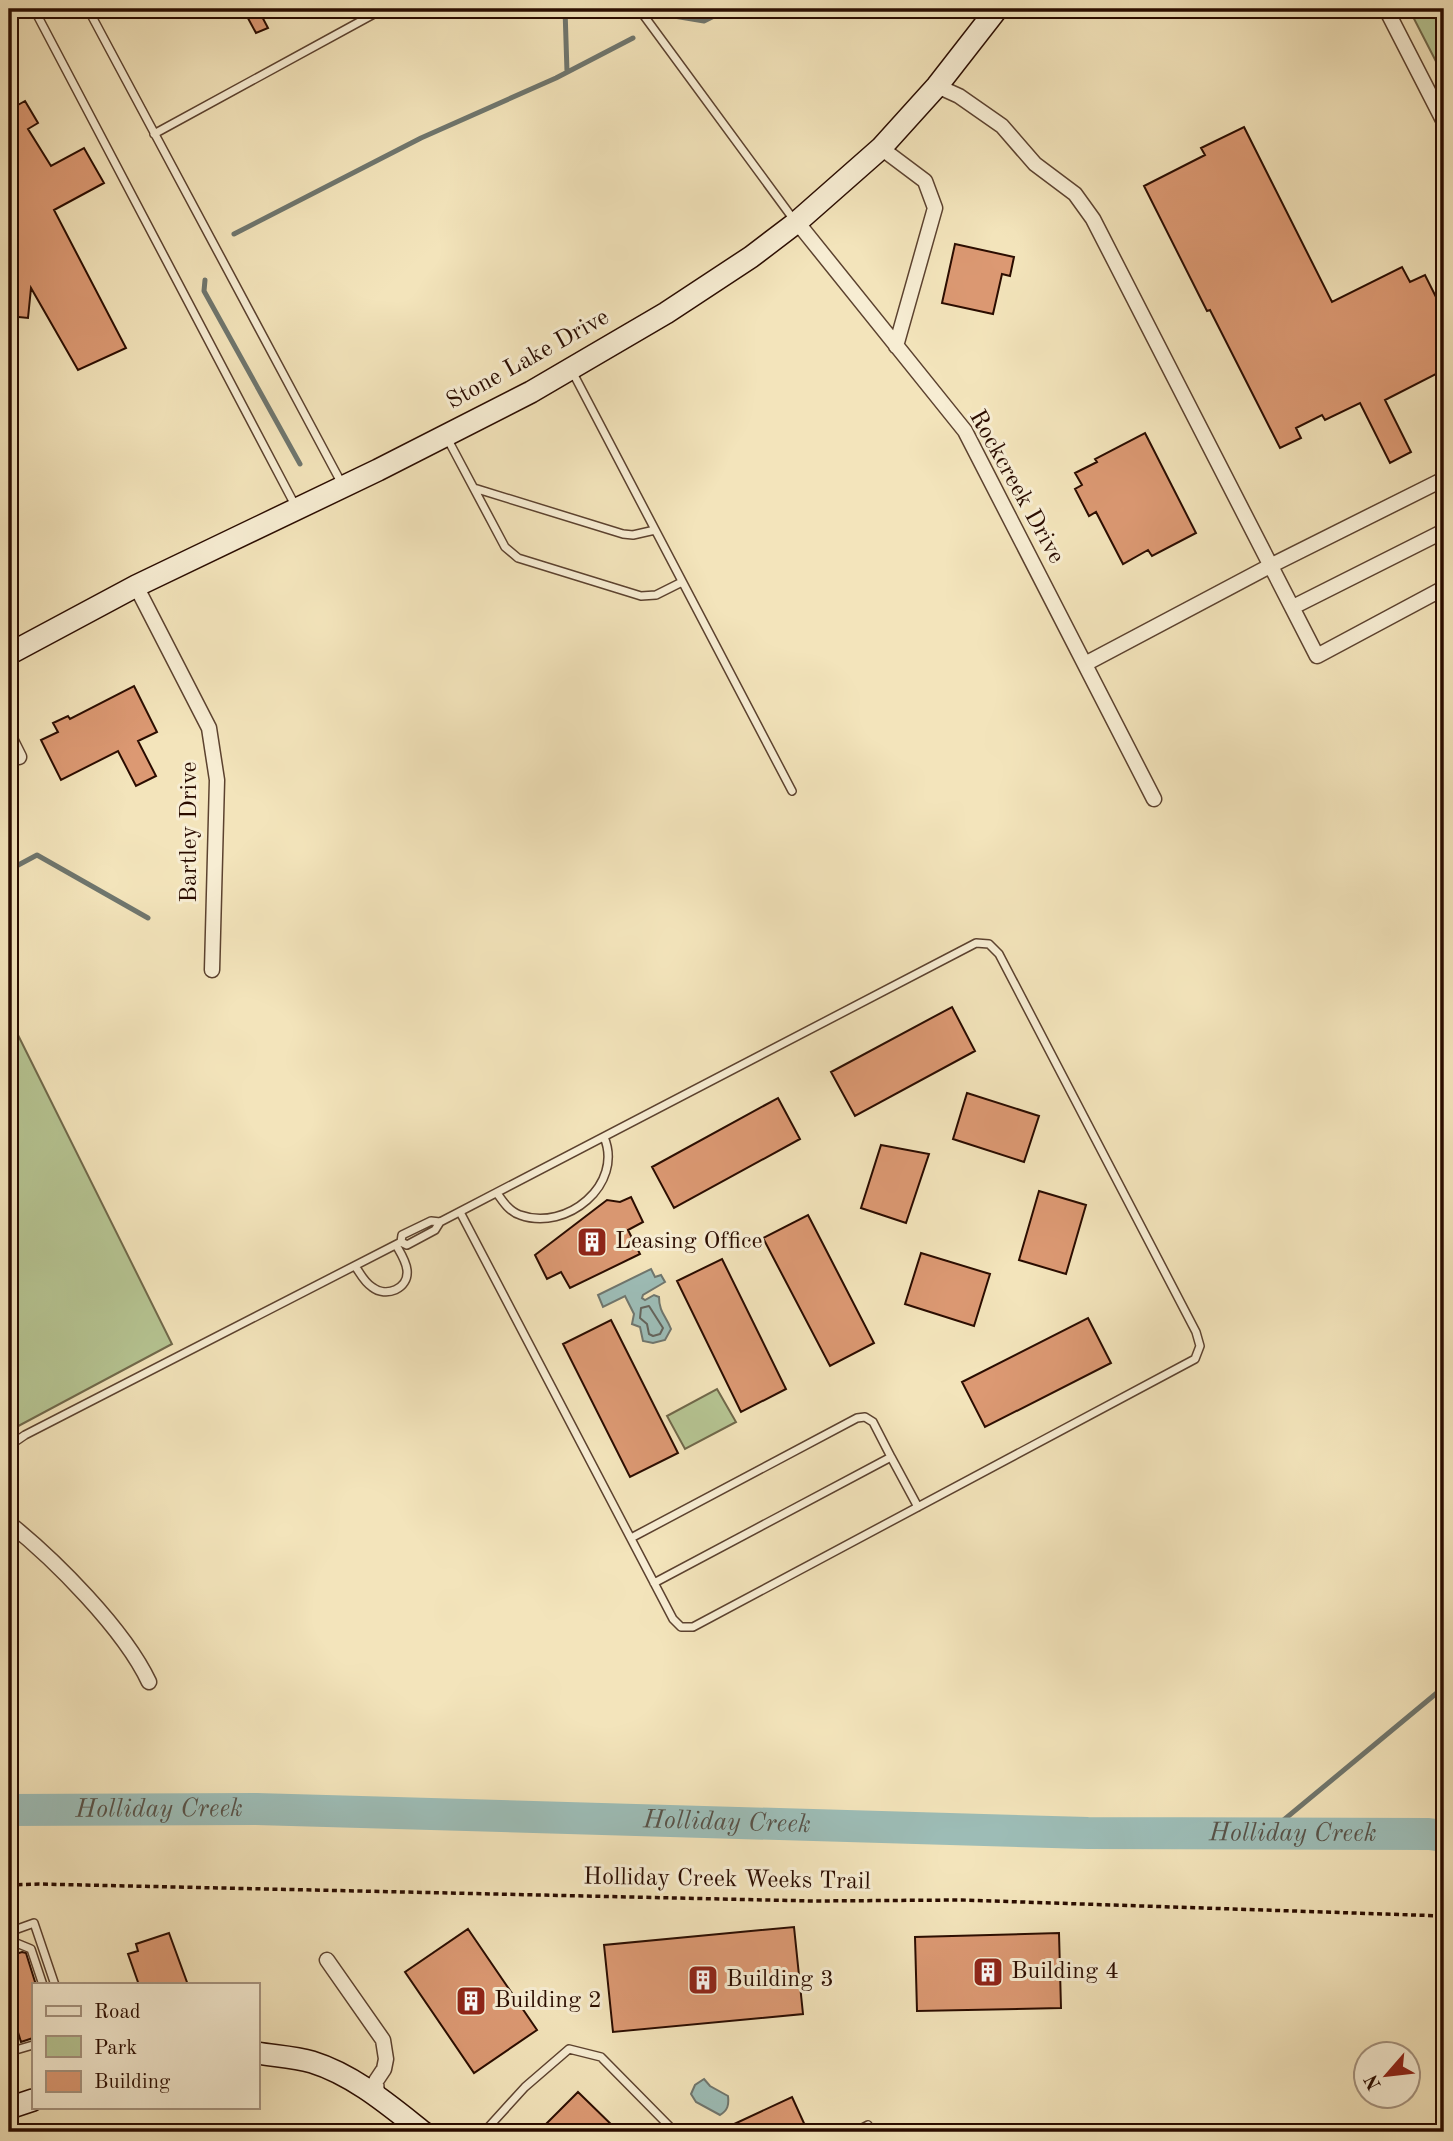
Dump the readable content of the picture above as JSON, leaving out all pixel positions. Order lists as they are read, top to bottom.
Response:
{
  "streets": {
    "street": ["Stone Lake Drive", "Rockcreek Drive", "Bartley Drive"],
    "path": ["Holliday Creek Weeks Trail"]
  },
  "crossings": [
    ["Stone Lake Drive", "Rockcreek Drive"],
    ["Stone Lake Drive", "Bartley Drive"]
  ],
  "water": ["Holliday Creek"],
  "places": {
    "building": [
      "Leasing Office",
      "Building 4",
      "Building 3",
      "Building 2"
    ]
  },
  "legend": ["Road", "Park", "Building"],
  "north": "bottom left"
}
